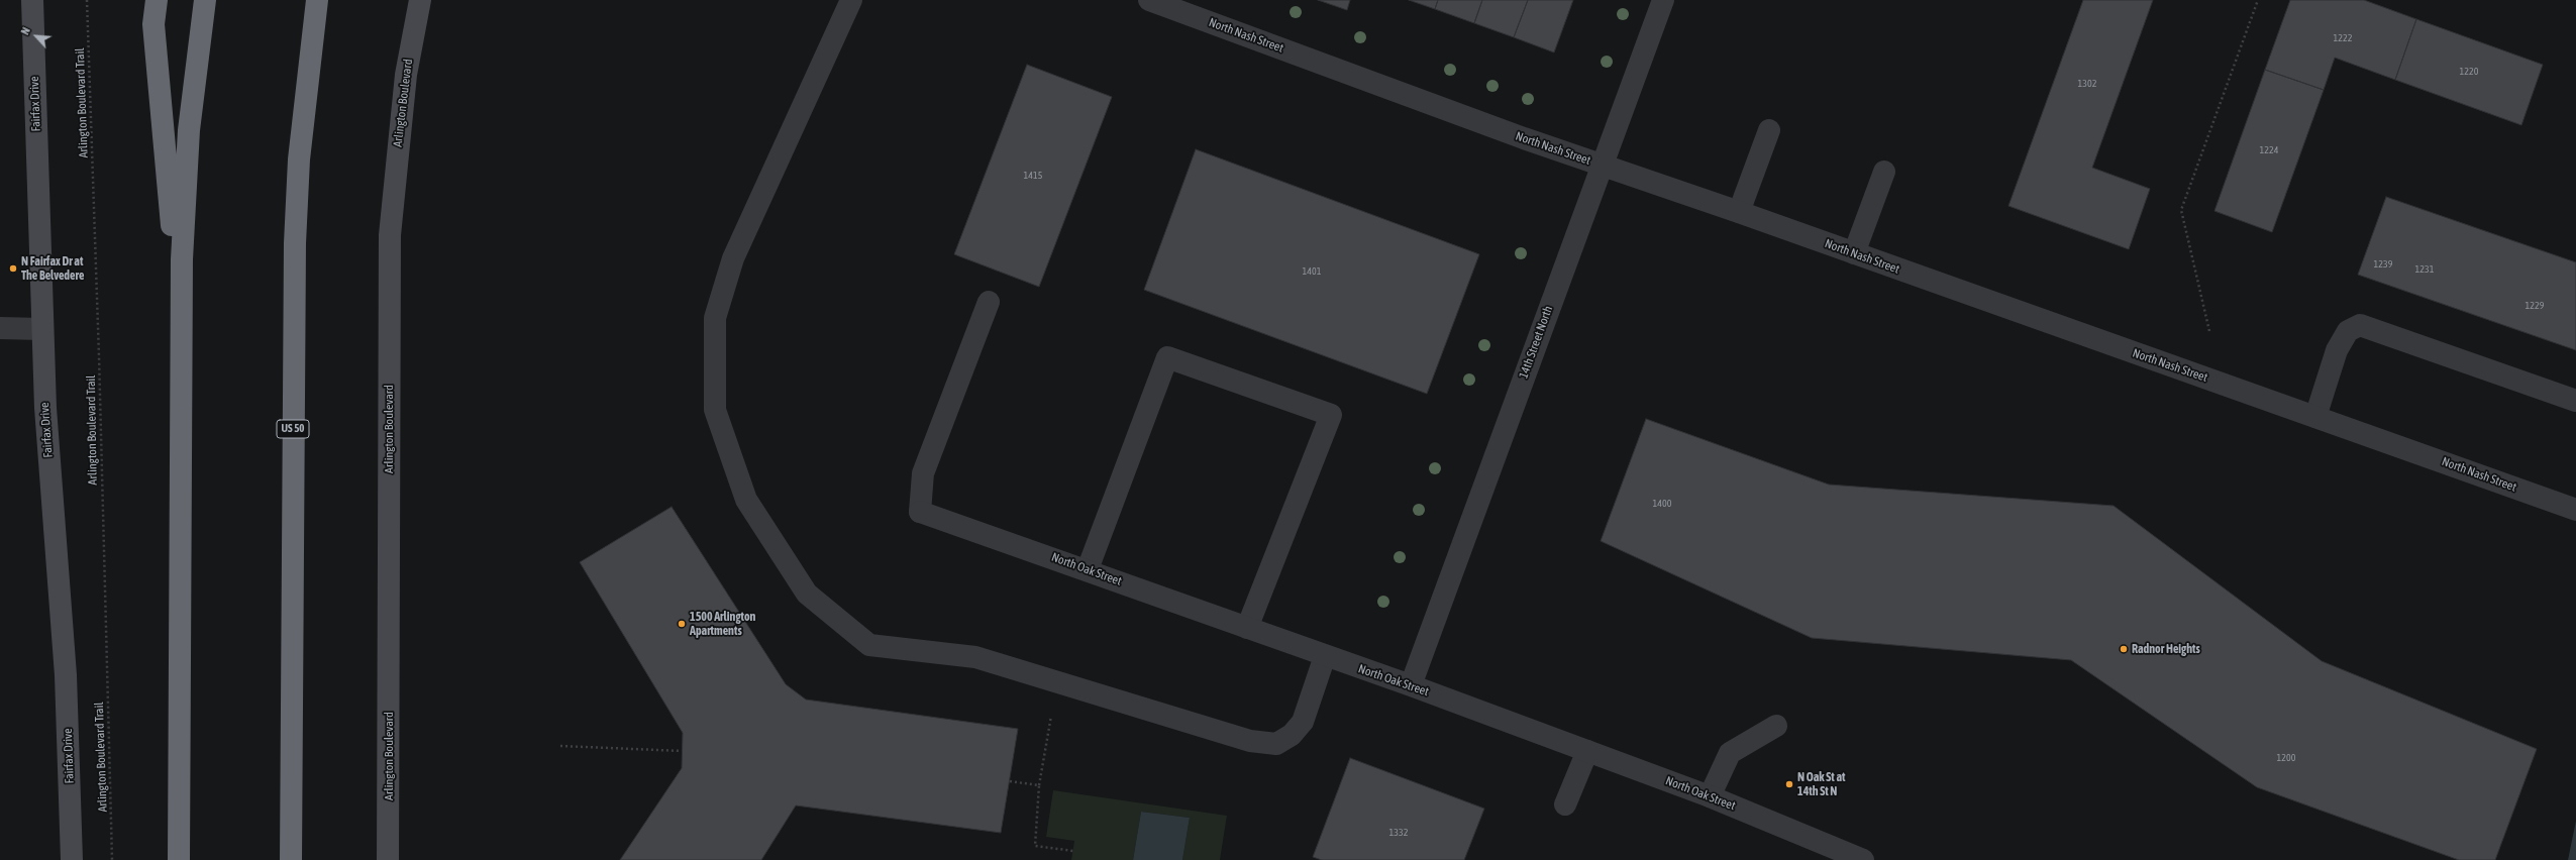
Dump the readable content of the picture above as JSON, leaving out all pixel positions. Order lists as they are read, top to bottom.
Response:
{
  "streets": {
    "highway": ["US 50"],
    "street": [
      "North Nash Street",
      "Arlington Boulevard",
      "Fairfax Drive",
      "14th Street North",
      "North Oak Street"
    ],
    "path": ["Arlington Boulevard Trail"]
  },
  "crossings": [
    ["North Nash Street", "14th Street North"],
    ["14th Street North", "North Oak Street"]
  ],
  "places": [
    "N Fairfax Dr at The Belvedere",
    "1500 Arlington Apartments",
    "Radnor Heights",
    "N Oak St at 14th St N"
  ],
  "house_numbers": [
    "1222",
    "1220",
    "1302",
    "1224",
    "1415",
    "1239",
    "1231",
    "1401",
    "1229",
    "1400",
    "1200",
    "1332"
  ],
  "north": "top left"
}
